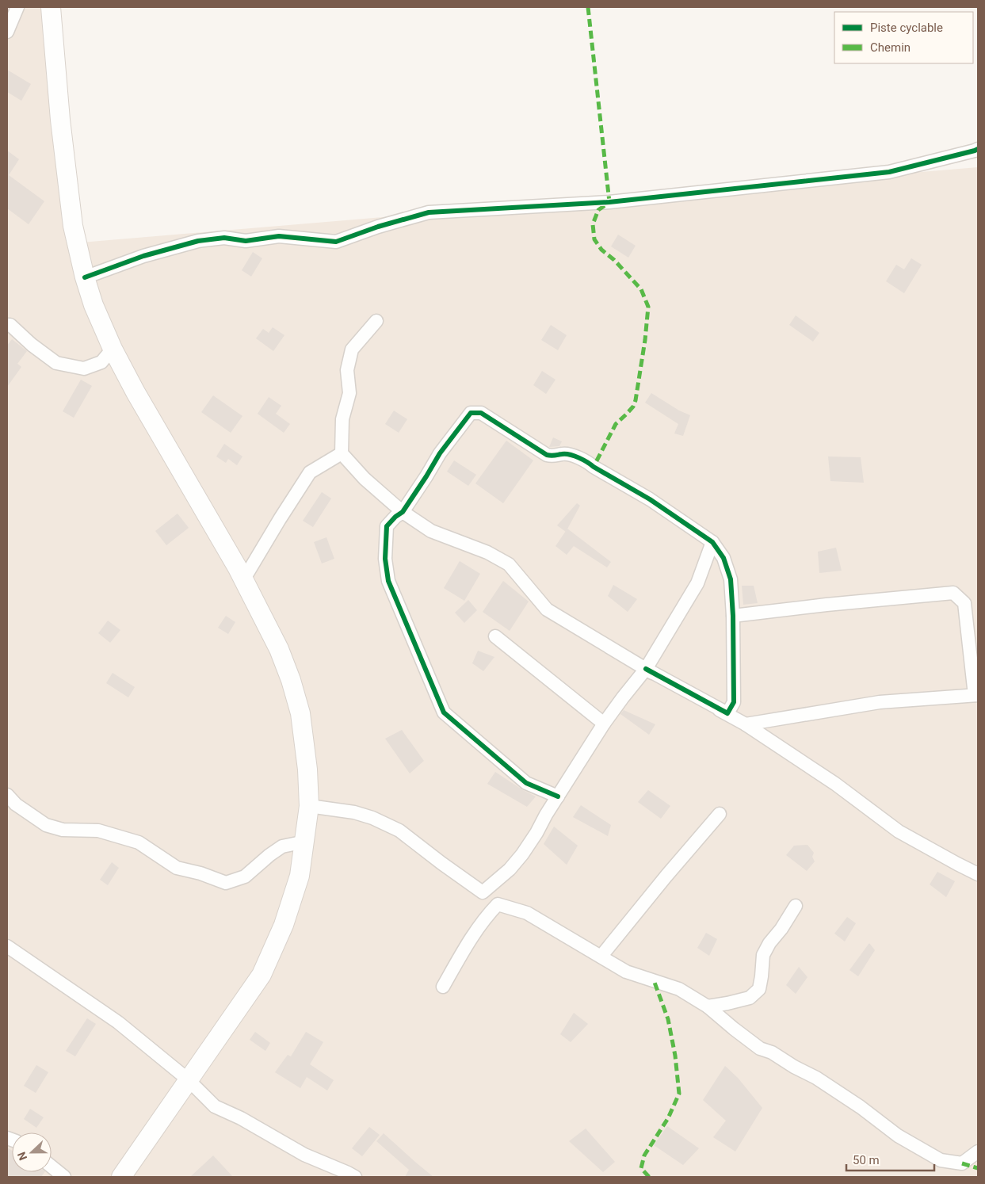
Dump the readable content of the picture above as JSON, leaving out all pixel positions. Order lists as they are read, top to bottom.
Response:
{
  "legend": ["Piste cyclable", "Chemin"],
  "scale_bar": "50 m",
  "north": "left"
}
